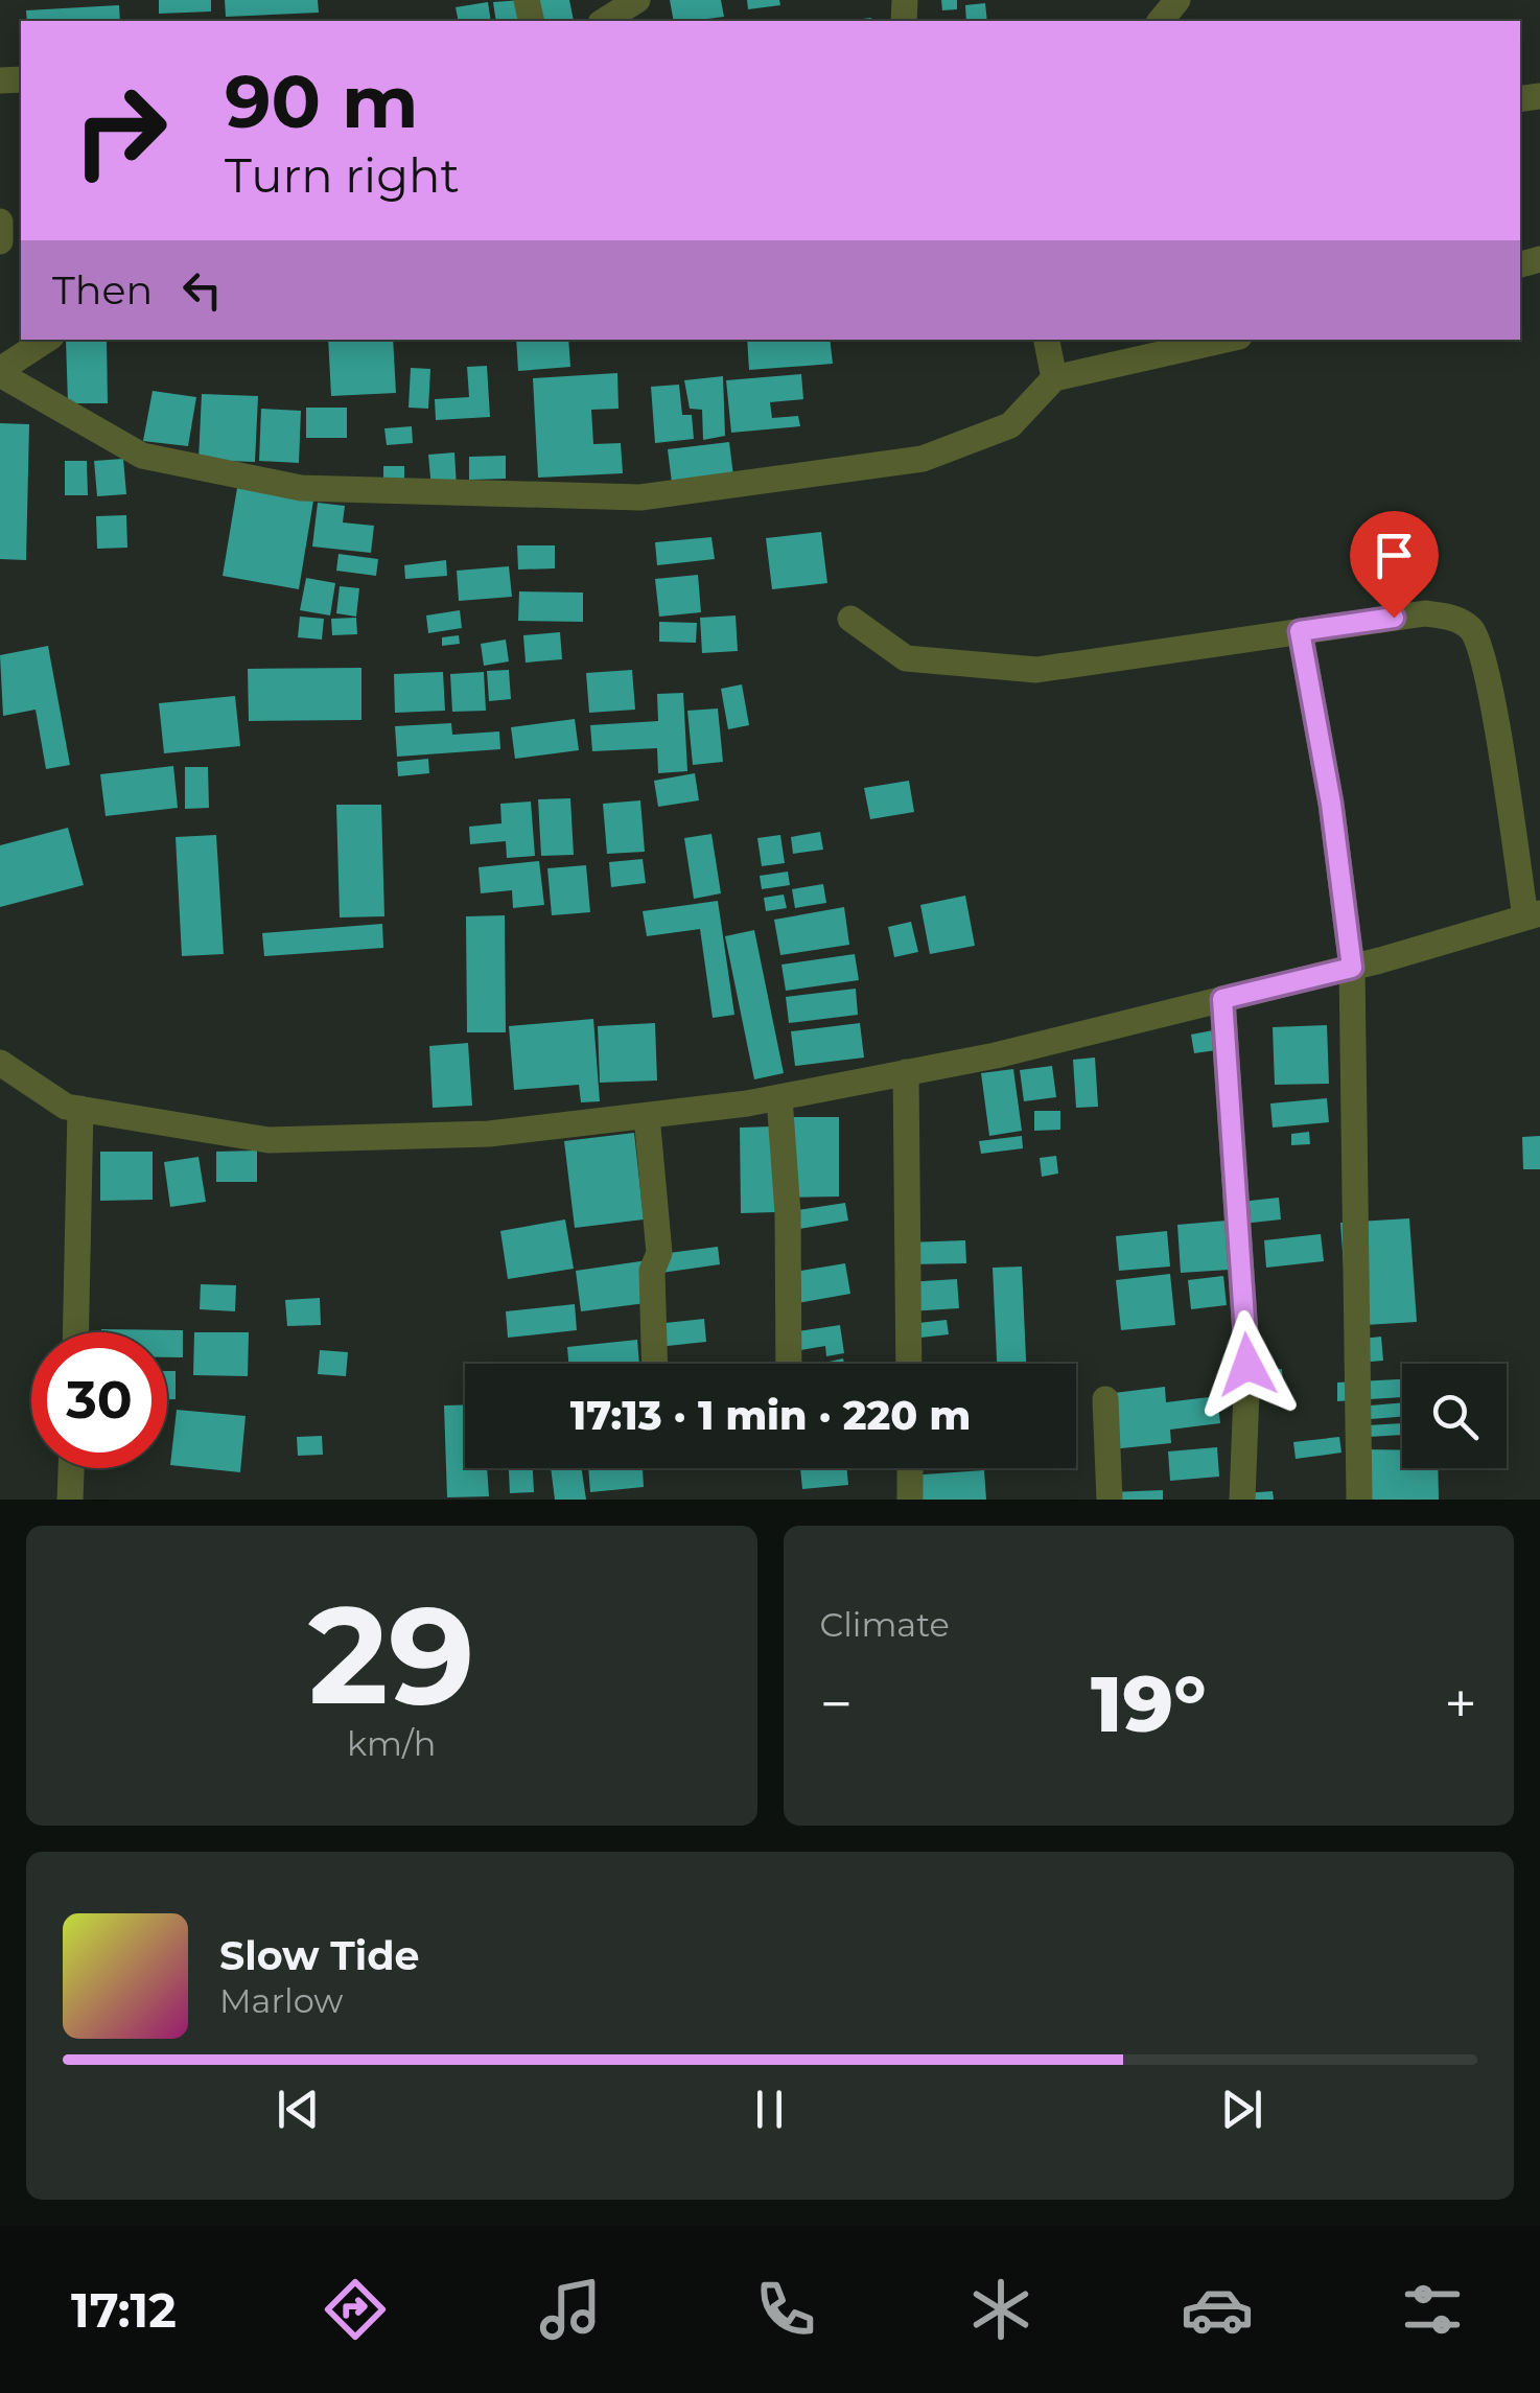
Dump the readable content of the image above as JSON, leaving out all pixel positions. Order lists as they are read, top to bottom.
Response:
{
  "page": {
    "turn": ["90 m", "Turn right"],
    "then": "Then",
    "limit": "30",
    "trip": "17:13 · 1 min · 220 m",
    "tile": [
      ["29", "km/h"],
      "Climate"
    ],
    "heat": ["−", "19°", "+"],
    "song": ["Slow Tide", "Marlow"],
    "tabs": "17:12"
  }
}
